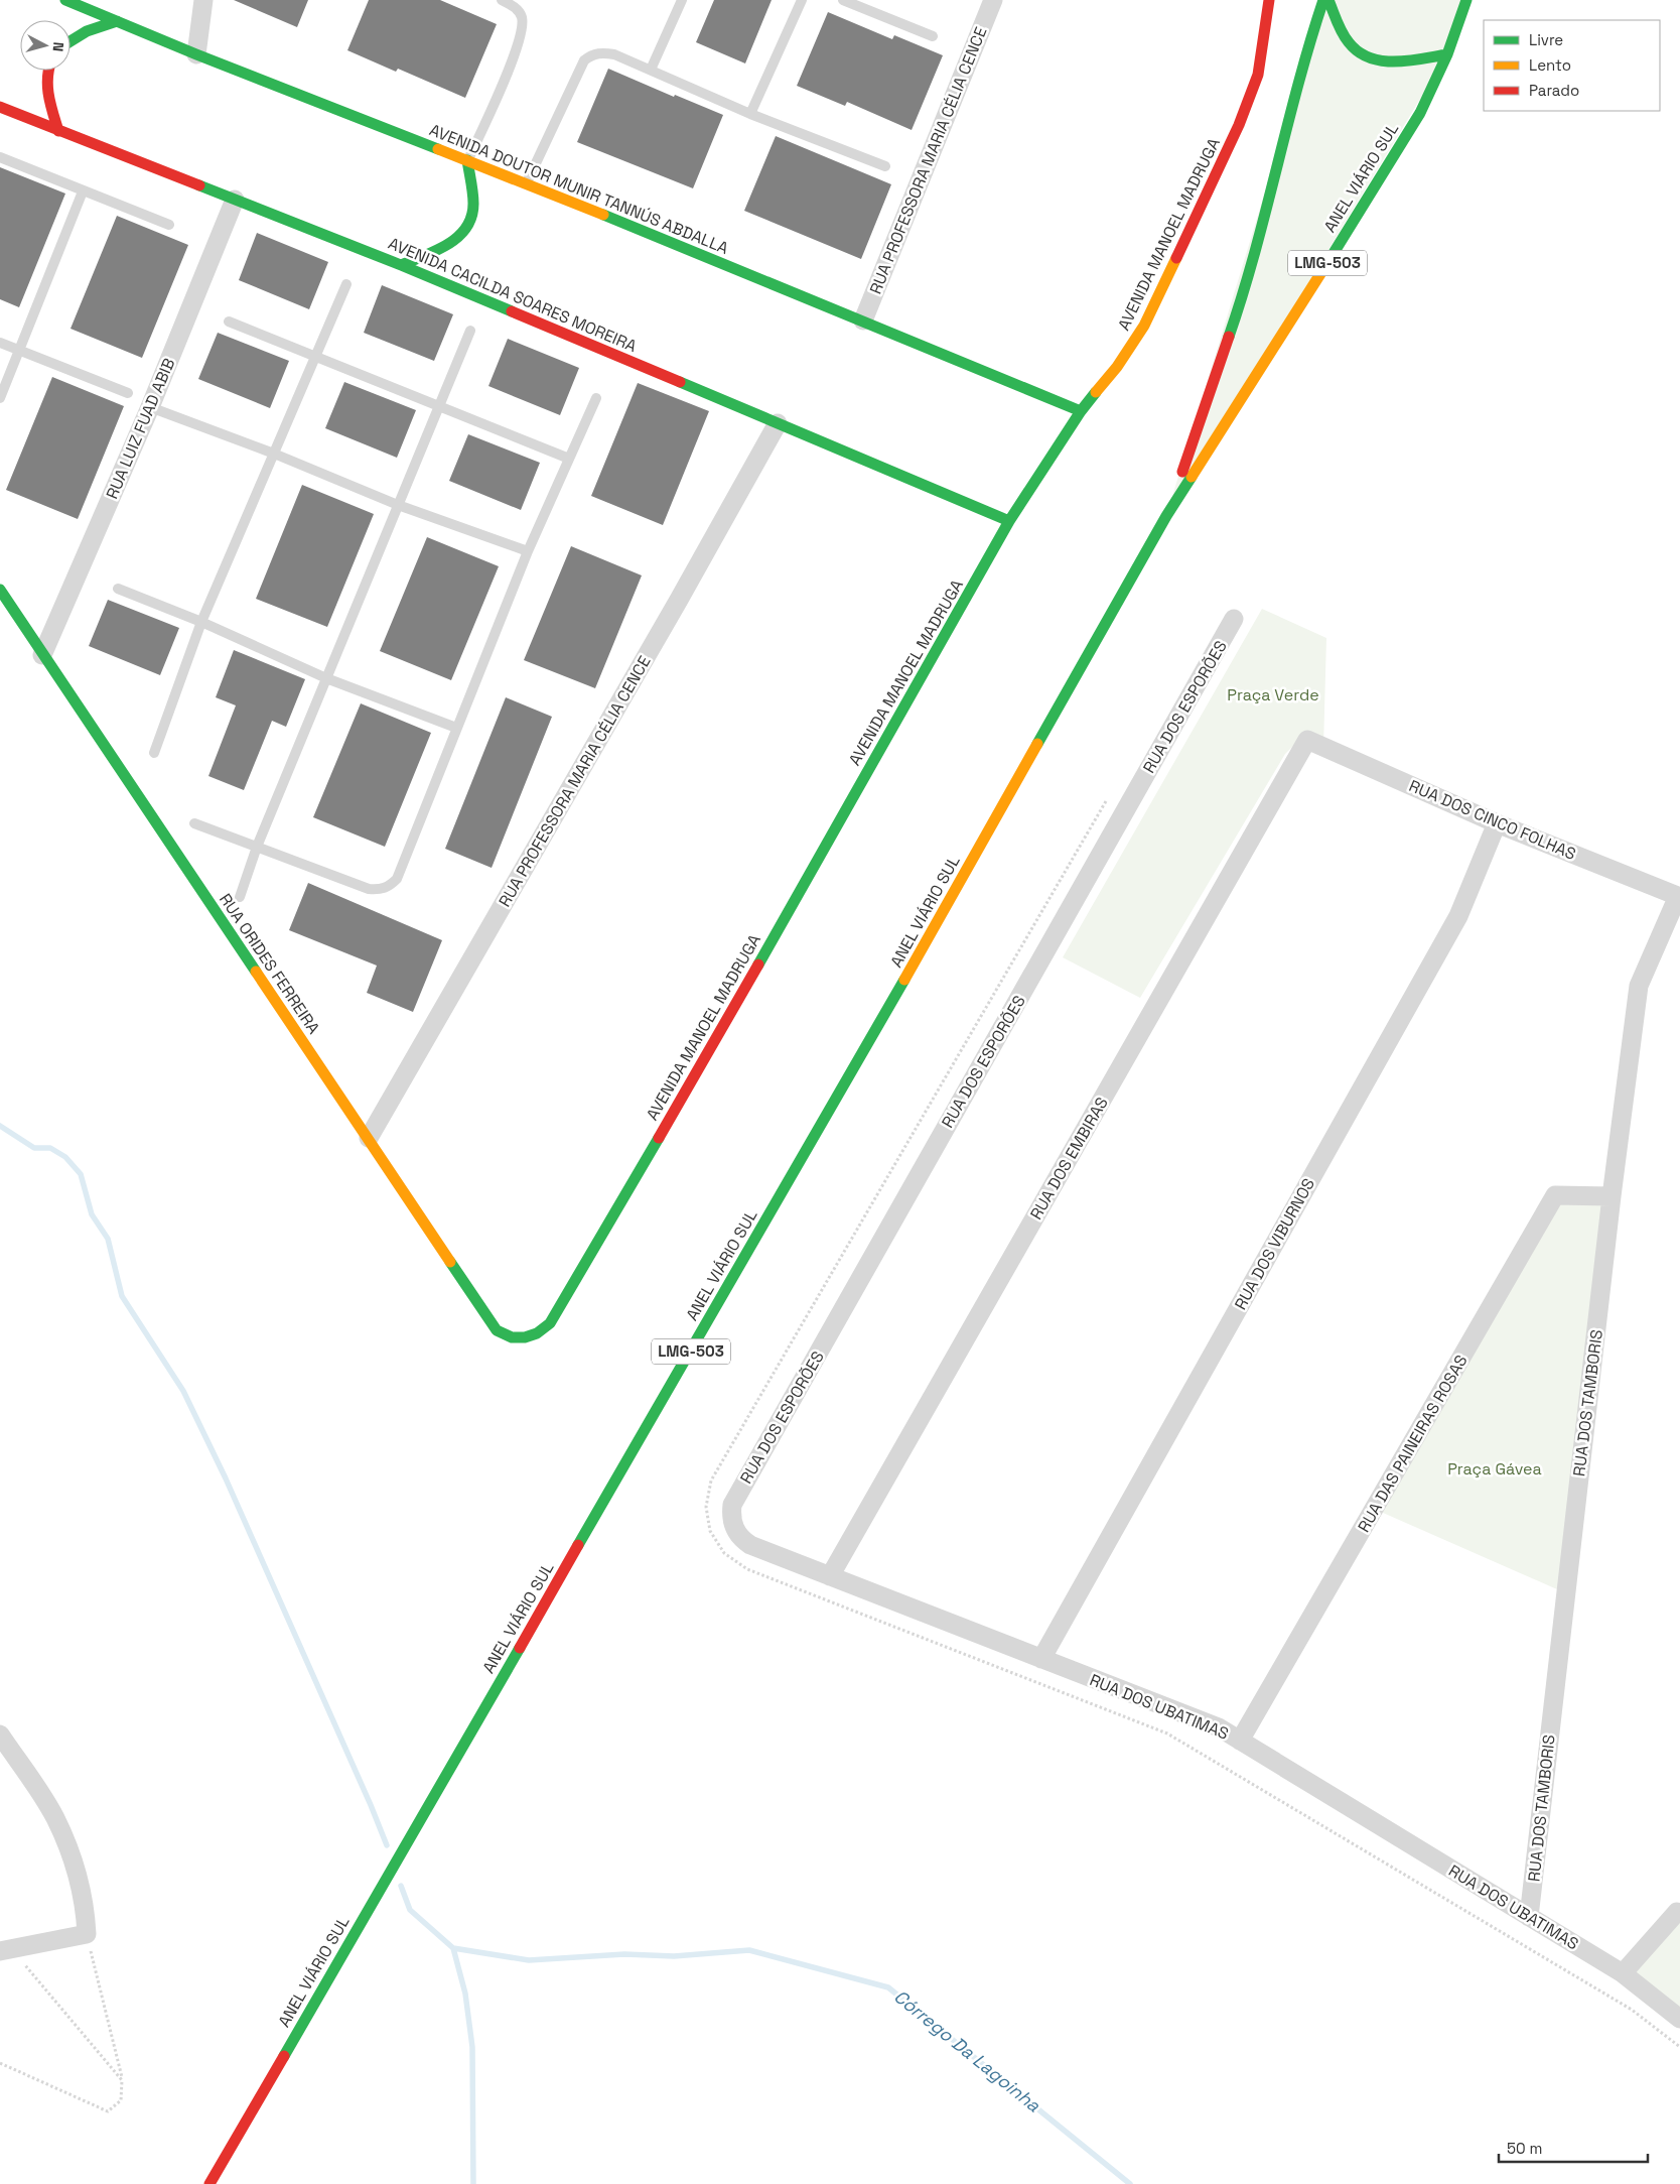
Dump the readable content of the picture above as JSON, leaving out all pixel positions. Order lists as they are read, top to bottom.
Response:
{
  "streets": {
    "street": [
      "RUA PROFESSORA MARIA CÉLIA CENCE",
      "ANEL VIÁRIO SUL",
      "AVENIDA DOUTOR MUNIR TANNÚS ABDALLA",
      "AVENIDA MANOEL MADRUGA",
      "LMG-503",
      "AVENIDA CACILDA SOARES MOREIRA",
      "RUA LUIZ FUAD ABIB",
      "RUA DOS ESPORÕES",
      "RUA DOS CINCO FOLHAS",
      "RUA ORIDES FERREIRA",
      "RUA DOS EMBIRAS",
      "RUA DOS VIBURNOS",
      "RUA DOS TAMBORIS",
      "RUA DAS PAINEIRAS ROSAS",
      "RUA DOS UBATIMAS"
    ]
  },
  "crossings": [
    ["RUA PROFESSORA MARIA CÉLIA CENCE", "AVENIDA DOUTOR MUNIR TANNÚS ABDALLA"],
    ["RUA PROFESSORA MARIA CÉLIA CENCE", "AVENIDA CACILDA SOARES MOREIRA"],
    ["RUA PROFESSORA MARIA CÉLIA CENCE", "RUA ORIDES FERREIRA"],
    ["AVENIDA DOUTOR MUNIR TANNÚS ABDALLA", "AVENIDA MANOEL MADRUGA"],
    ["AVENIDA MANOEL MADRUGA", "AVENIDA CACILDA SOARES MOREIRA"],
    ["AVENIDA MANOEL MADRUGA", "RUA ORIDES FERREIRA"],
    ["AVENIDA CACILDA SOARES MOREIRA", "RUA LUIZ FUAD ABIB"],
    ["RUA LUIZ FUAD ABIB", "RUA ORIDES FERREIRA"],
    ["RUA DOS ESPORÕES", "RUA DOS UBATIMAS"],
    ["RUA DOS CINCO FOLHAS", "RUA DOS EMBIRAS"],
    ["RUA DOS CINCO FOLHAS", "RUA DOS VIBURNOS"],
    ["RUA DOS CINCO FOLHAS", "RUA DOS TAMBORIS"],
    ["RUA DOS EMBIRAS", "RUA DOS UBATIMAS"],
    ["RUA DOS VIBURNOS", "RUA DOS UBATIMAS"],
    ["RUA DOS TAMBORIS", "RUA DAS PAINEIRAS ROSAS"],
    ["RUA DOS TAMBORIS", "RUA DOS UBATIMAS"],
    ["RUA DAS PAINEIRAS ROSAS", "RUA DOS UBATIMAS"]
  ],
  "water": ["Córrego Da Lagoinha"],
  "parks": ["Praça Verde", "Praça Gávea"],
  "legend": ["Livre", "Lento", "Parado"],
  "scale_bar": "50 m",
  "north": "right"
}
